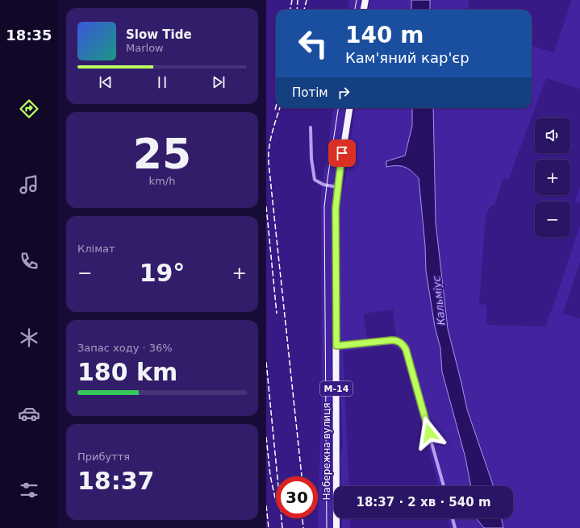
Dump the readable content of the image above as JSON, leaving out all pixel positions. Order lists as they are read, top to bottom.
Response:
{
  "streets": {
    "highway": ["М-14", "Набережна вулиця"]
  },
  "water": ["Кальміус"],
  "page": {
    "tabs": "18:35",
    "turn": ["140 m", "Кам'яний кар'єр"],
    "song": ["Slow Tide", "Marlow"],
    "then": "Потім",
    "tile": [
      ["25", "km/h"],
      "Клімат",
      ["Запас ходу · 36%", "180 km"],
      ["Прибуття", "18:37"]
    ],
    "map_buttons": ["+", "−"],
    "heat": ["−", "19°", "+"],
    "limit": "30",
    "trip": "18:37 · 2 хв · 540 m"
  }
}
